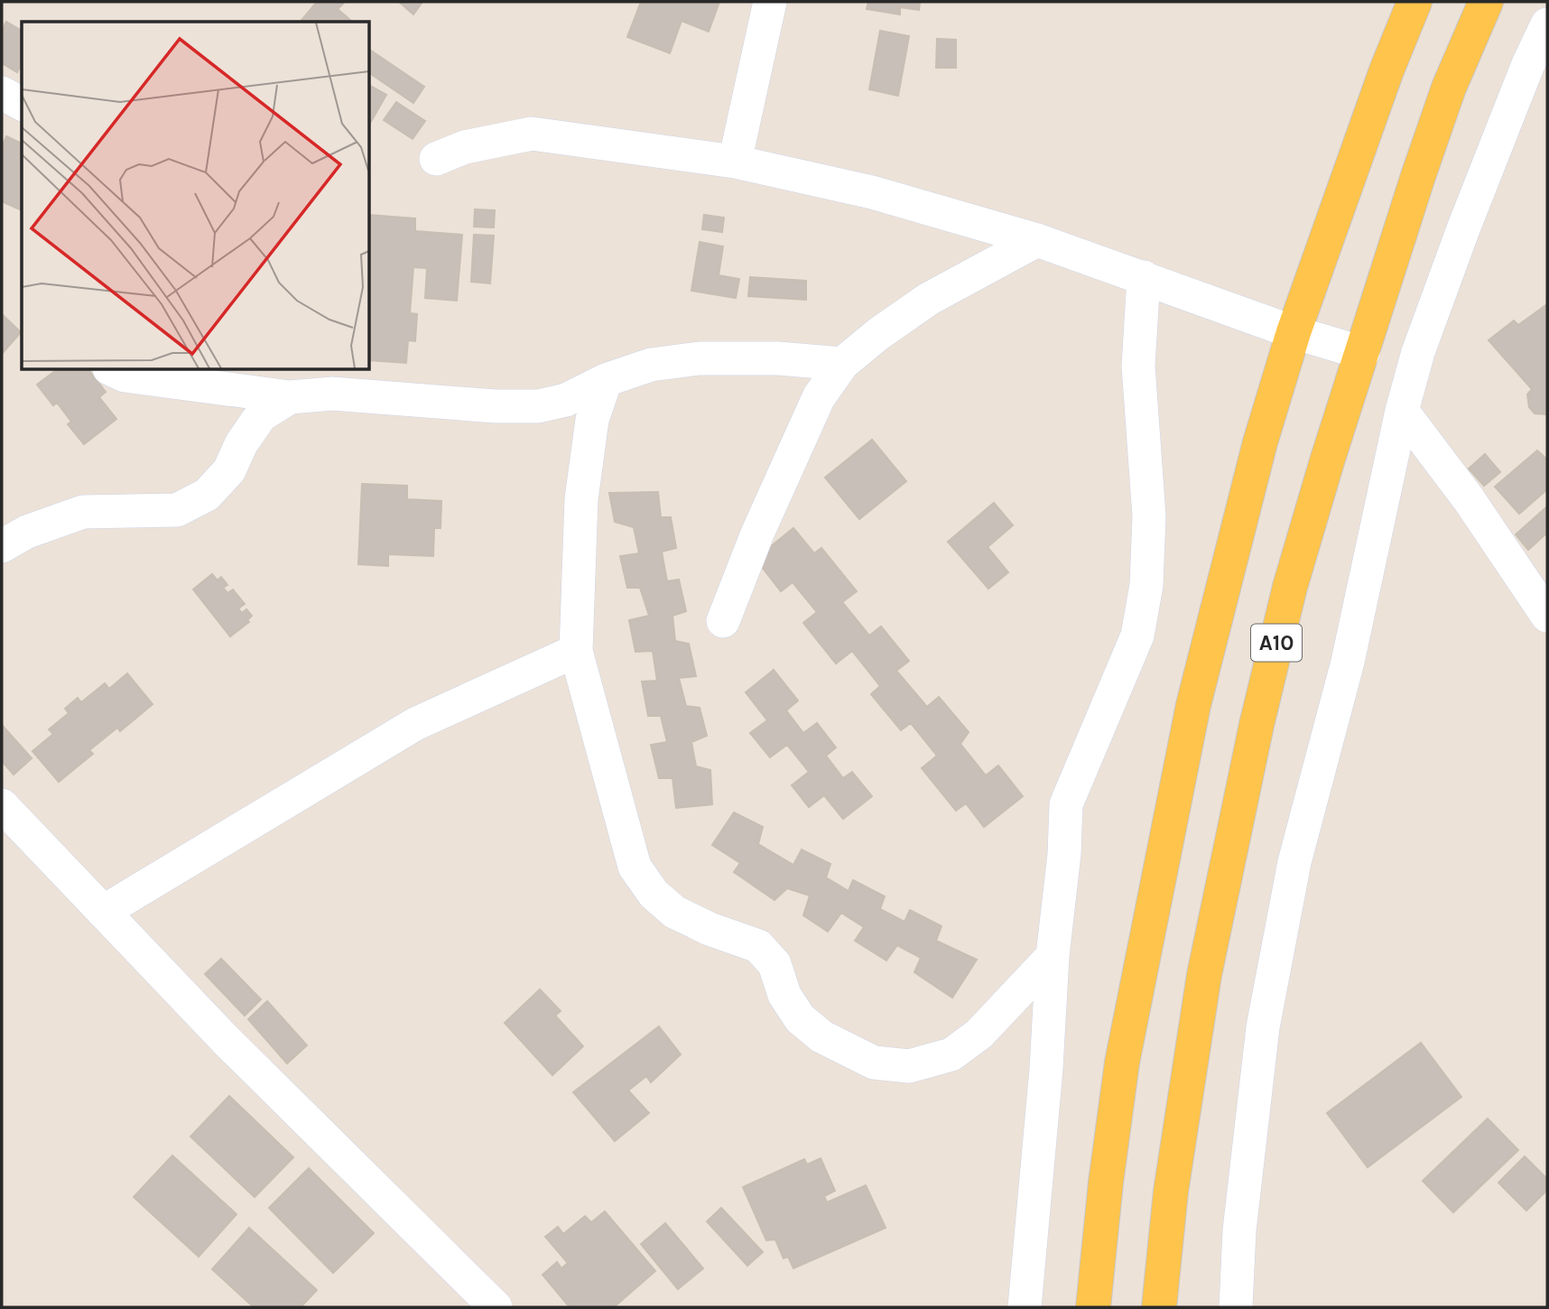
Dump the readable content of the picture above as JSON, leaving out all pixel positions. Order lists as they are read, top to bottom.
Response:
{
  "streets": {
    "main road": ["A10"]
  }
}
